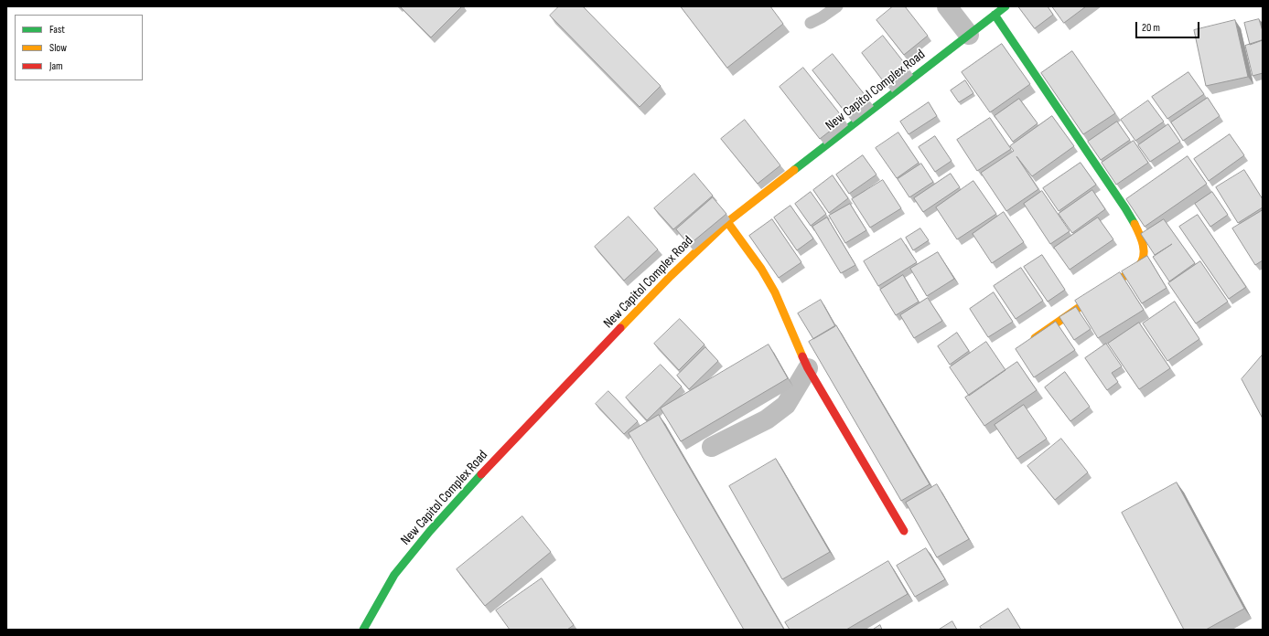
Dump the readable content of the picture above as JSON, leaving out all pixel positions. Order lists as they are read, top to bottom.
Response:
{
  "streets": {
    "main road": ["New Capitol Complex Road"]
  },
  "legend": ["Fast", "Slow", "Jam"],
  "scale_bar": "20 m"
}
